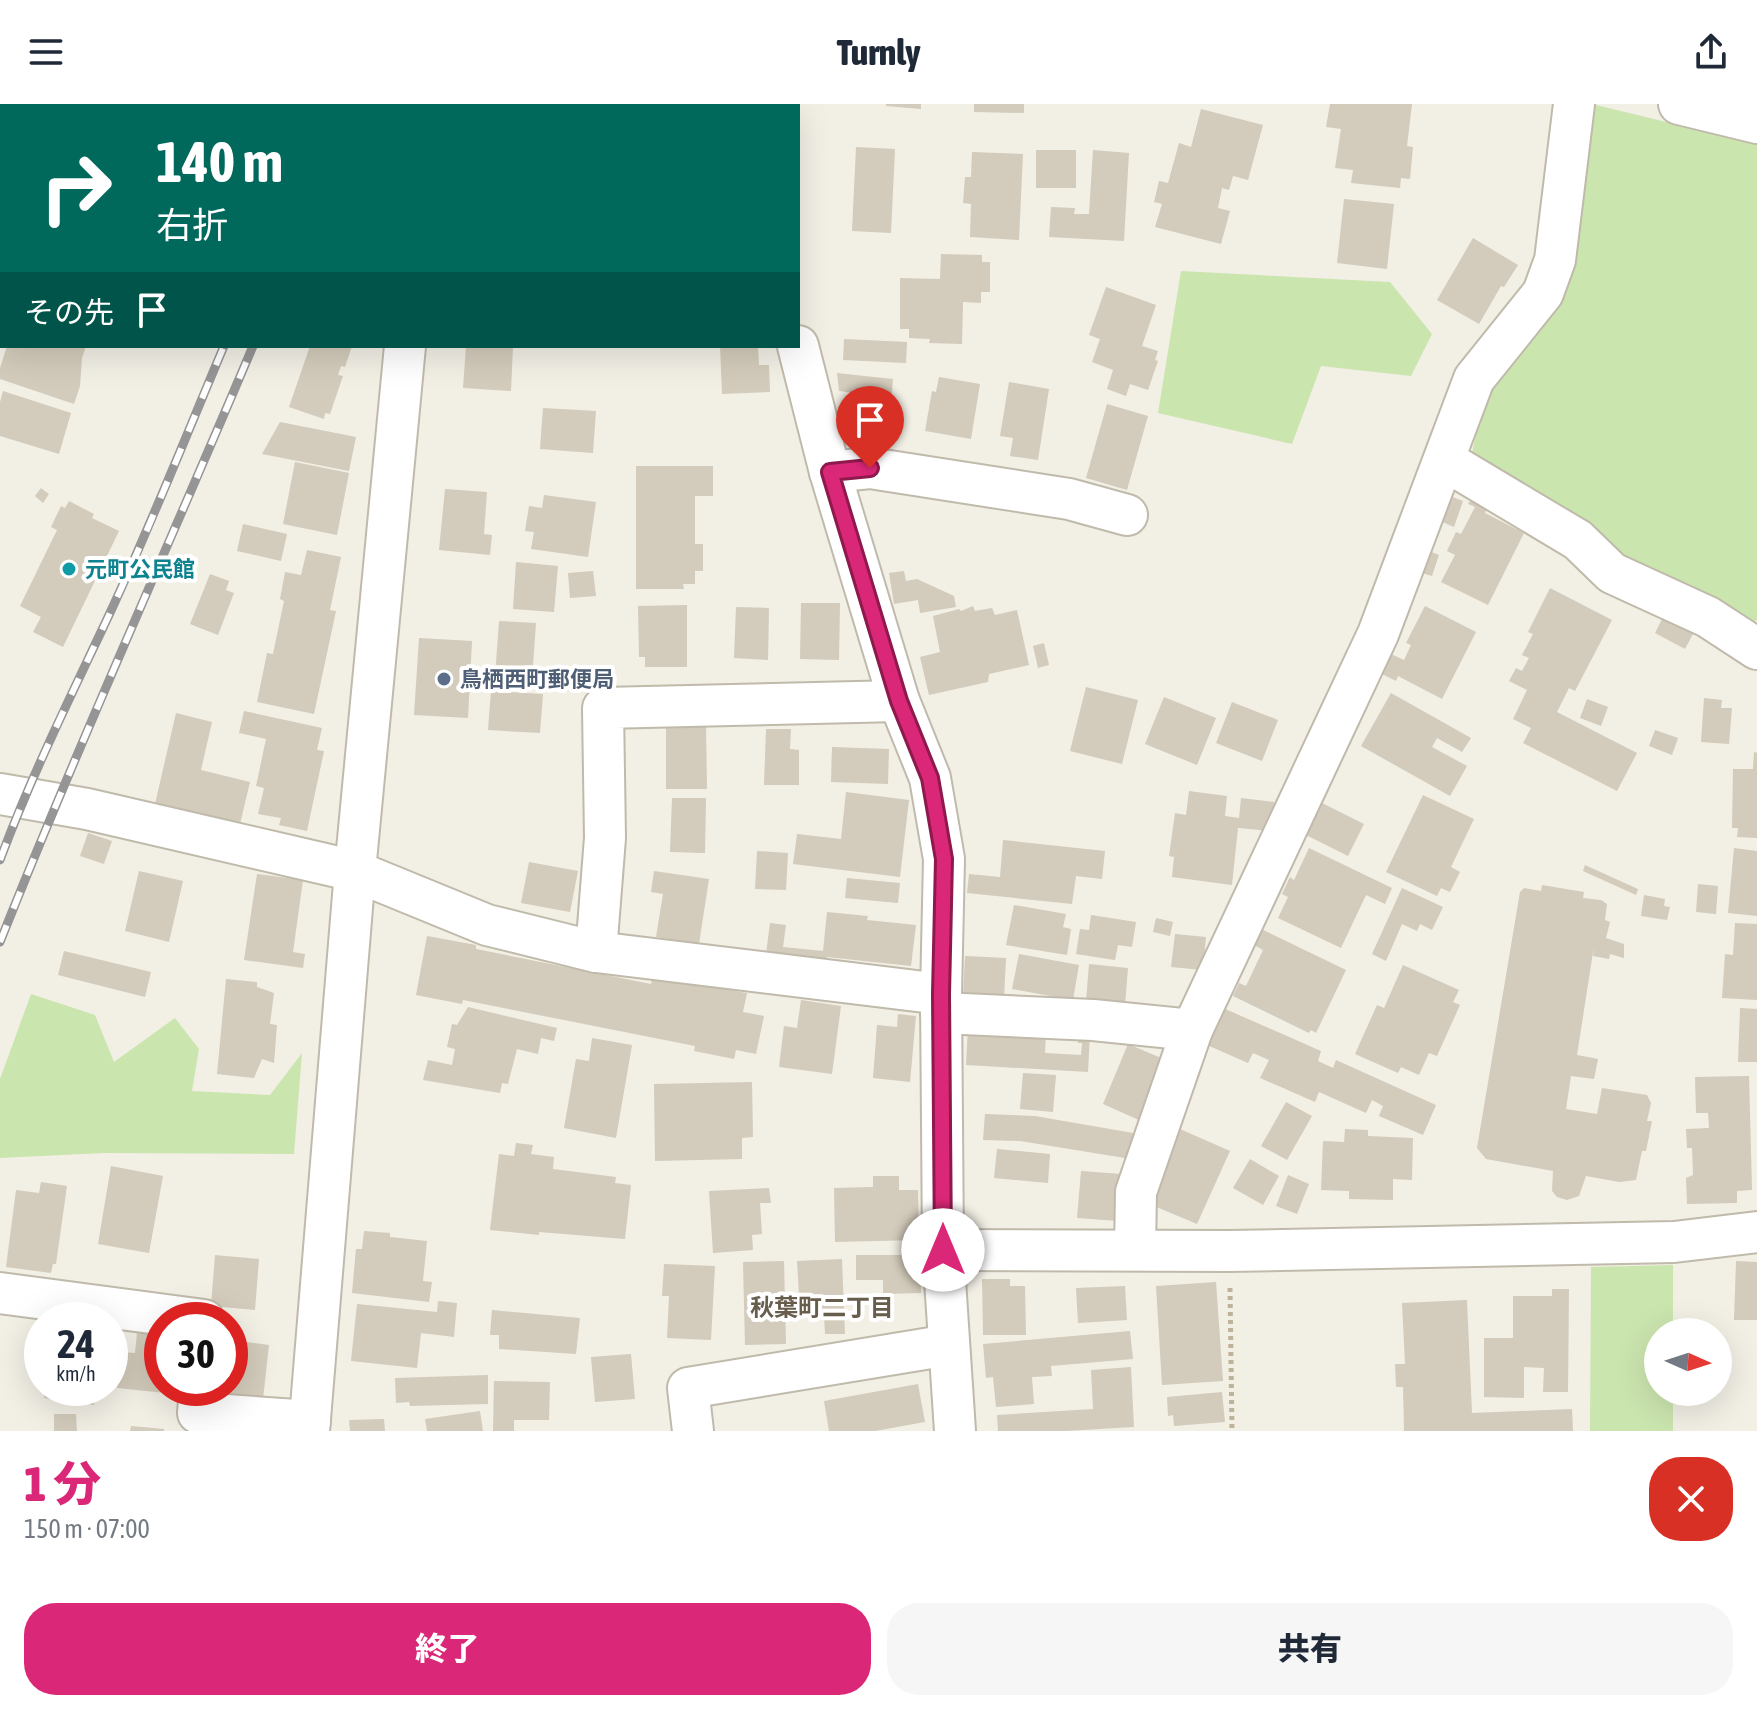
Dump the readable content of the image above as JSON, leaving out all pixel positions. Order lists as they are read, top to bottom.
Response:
{
  "districts": ["秋葉町二丁目"],
  "places": ["元町公民館", "鳥栖西町郵便局"],
  "north": "right",
  "page": {
    "header": "Turnly",
    "turn": ["140 m", "右折"],
    "then": "その先",
    "speed": "24 km/h",
    "limit": "30",
    "heading": ["1 分", "150 m · 07:00"],
    "buttons": ["終了", "共有"]
  }
}
